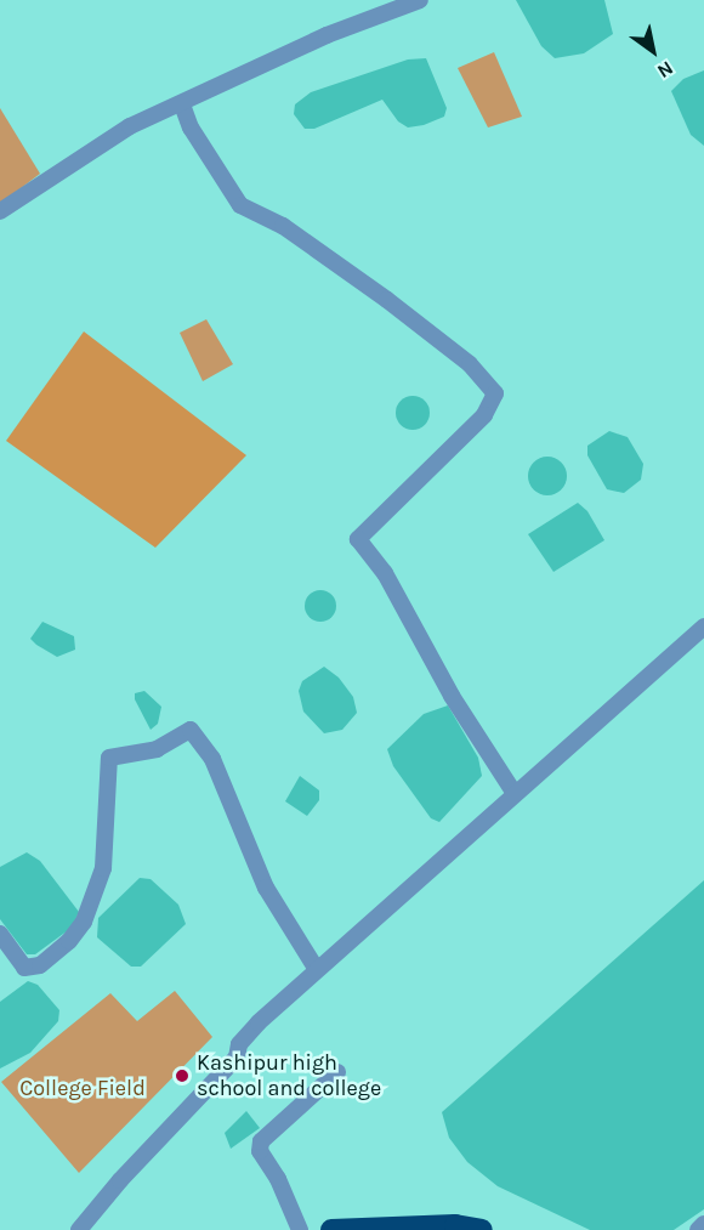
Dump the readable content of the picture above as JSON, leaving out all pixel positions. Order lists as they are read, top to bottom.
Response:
{
  "parks": ["College Field"],
  "places": ["Kashipur high school and college"],
  "north": "bottom right"
}
